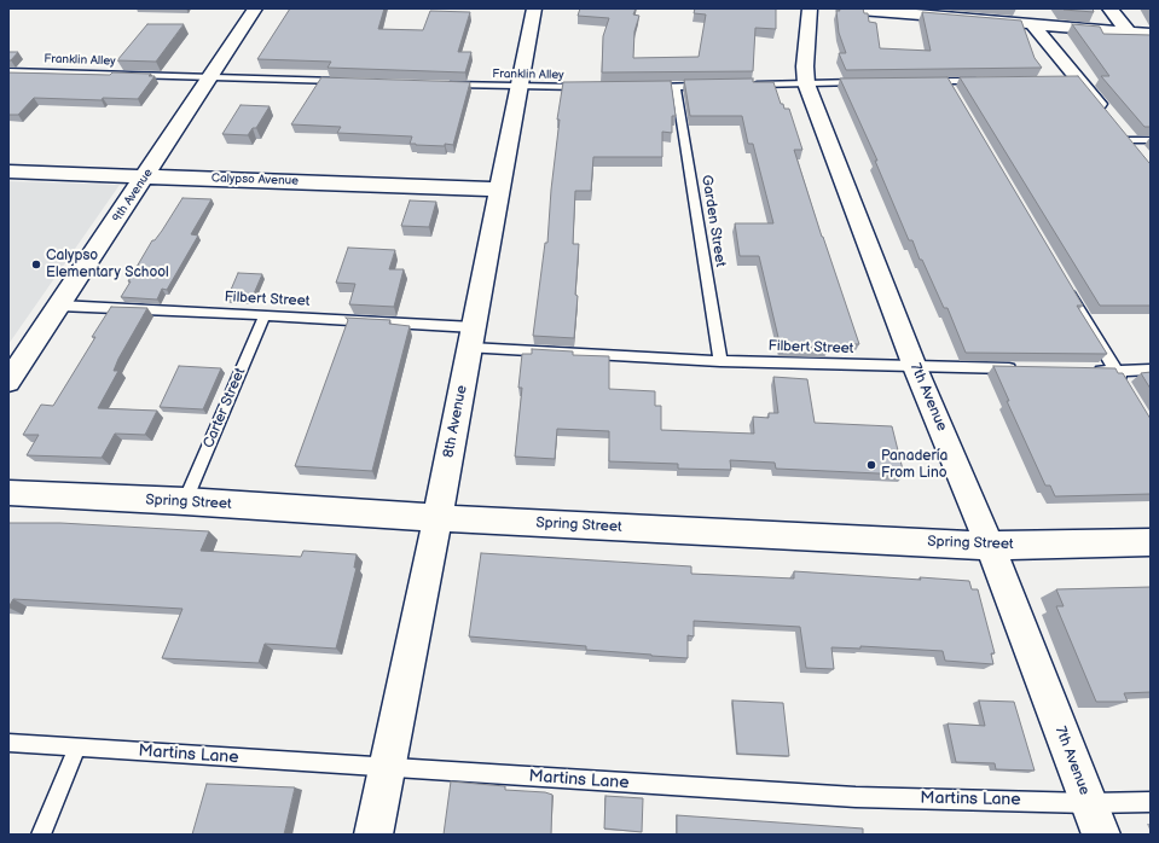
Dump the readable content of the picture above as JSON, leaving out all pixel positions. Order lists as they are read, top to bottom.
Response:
{
  "streets": {
    "street": [
      "Calypso Avenue",
      "9th Avenue",
      "7th Avenue",
      "8th Avenue",
      "Spring Street"
    ],
    "lane": [
      "Franklin Alley",
      "Garden Street",
      "Filbert Street",
      "Carter Street",
      "Martins Lane"
    ]
  },
  "crossings": [
    ["Franklin Alley", "9th Avenue"],
    ["Franklin Alley", "8th Avenue"],
    ["Calypso Avenue", "9th Avenue"],
    ["Calypso Avenue", "8th Avenue"],
    ["9th Avenue", "Filbert Street"],
    ["Garden Street", "Filbert Street"],
    ["Filbert Street", "7th Avenue"],
    ["Filbert Street", "Carter Street"],
    ["Filbert Street", "8th Avenue"],
    ["7th Avenue", "Spring Street"],
    ["7th Avenue", "Martins Lane"],
    ["Carter Street", "Spring Street"],
    ["8th Avenue", "Spring Street"],
    ["8th Avenue", "Martins Lane"]
  ],
  "places": ["Calypso Elementary School", "Panadería From Lino"]
}
